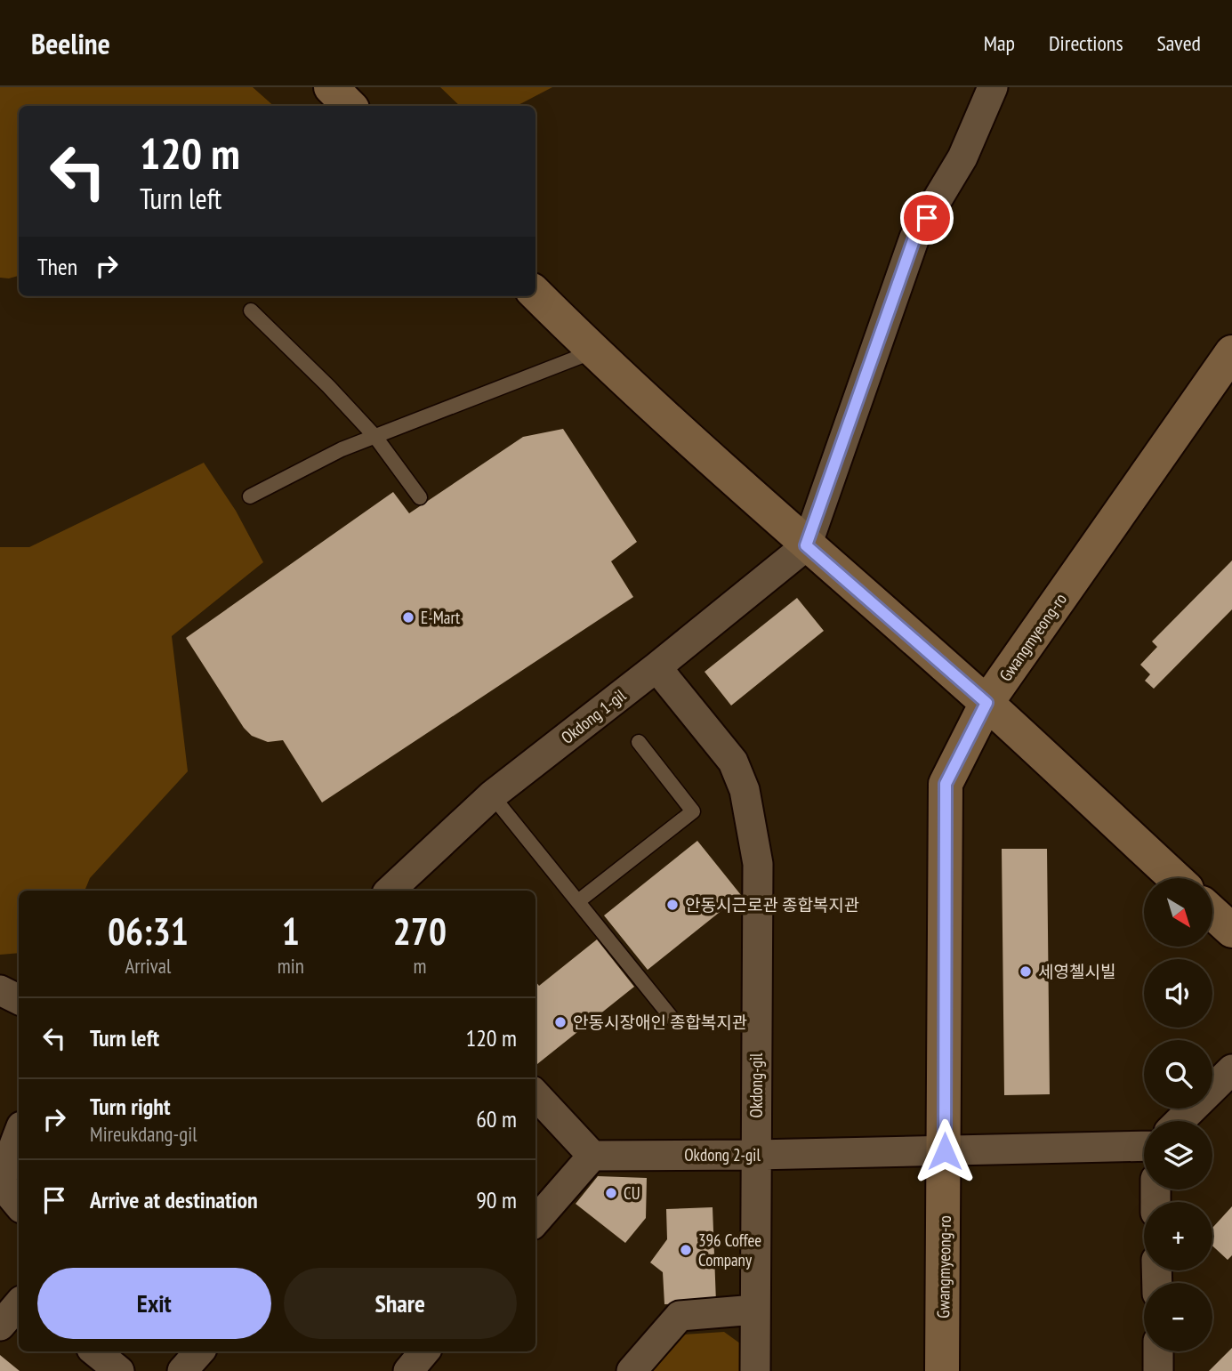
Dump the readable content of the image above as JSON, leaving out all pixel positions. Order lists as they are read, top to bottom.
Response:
{
  "streets": {
    "street": [
      "Gwangmyeong-ro",
      "Okdong 1-gil",
      "Okdong-gil",
      "Okdong 2-gil"
    ]
  },
  "crossings": [
    ["Gwangmyeong-ro", "Okdong 2-gil"],
    ["Okdong 1-gil", "Okdong-gil"],
    ["Okdong-gil", "Okdong 2-gil"]
  ],
  "places": [
    "E-Mart",
    "안동시근로관 종합복지관",
    "세영첼시빌",
    "안동시장애인 종합복지관",
    "CU",
    "396 Coffee Company"
  ],
  "north": "bottom right",
  "page": {
    "header": "Beeline",
    "nav": ["Map", "Directions", "Saved"],
    "turn": ["120 m", "Turn left"],
    "then": "Then",
    "map_buttons": ["+", "−"],
    "eta": [
      "06:31",
      "Arrival",
      "1",
      "min",
      "270",
      "m"
    ],
    "list": [
      {
        "name": "Turn left",
        "value": "120 m"
      },
      {
        "name": "Turn right",
        "note": "Mireukdang-gil",
        "value": "60 m"
      },
      {
        "name": "Arrive at destination",
        "value": "90 m"
      }
    ],
    "buttons": ["Exit", "Share"]
  }
}
